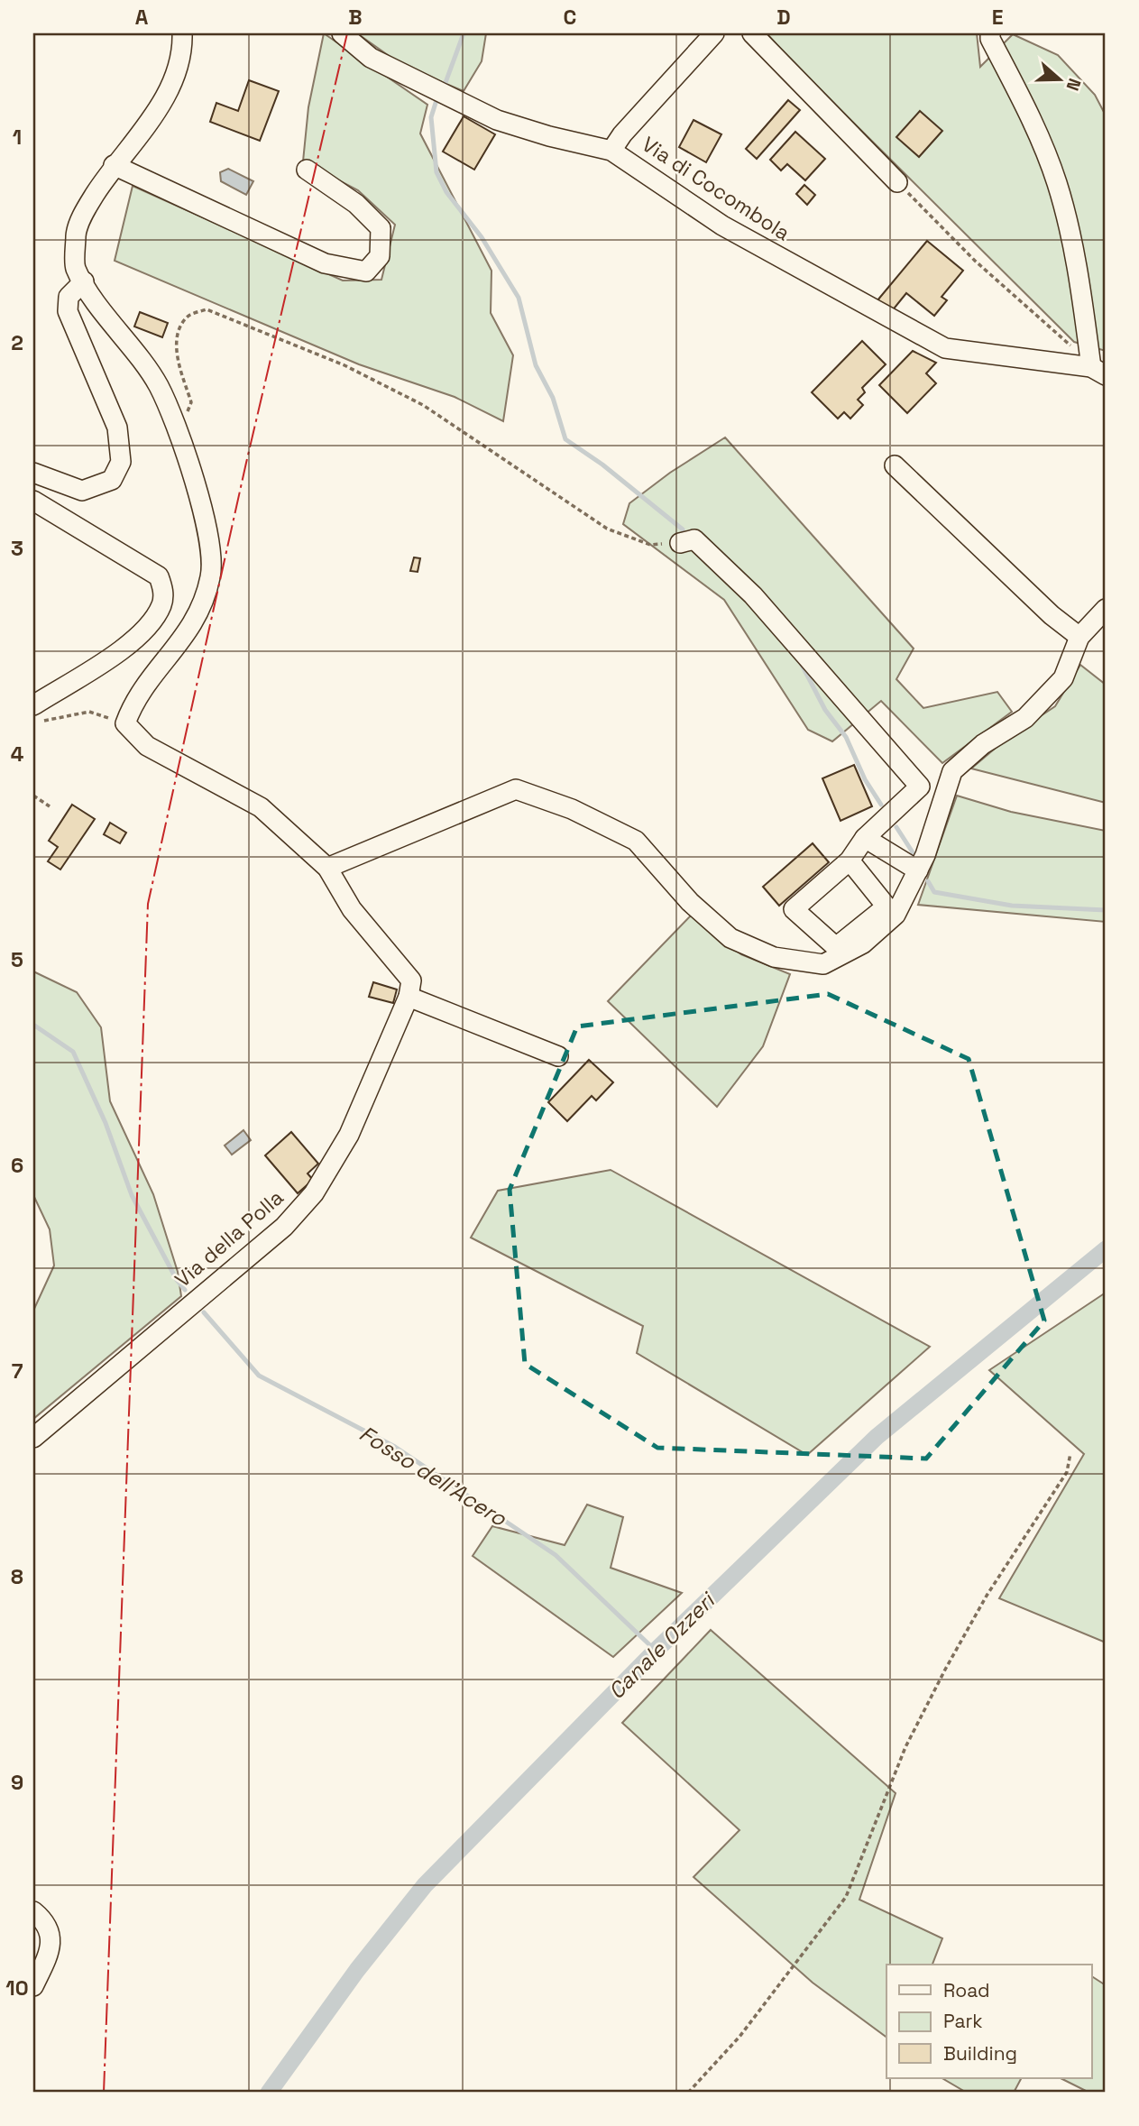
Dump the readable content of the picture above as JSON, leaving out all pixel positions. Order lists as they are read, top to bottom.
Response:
{
  "streets": {
    "street": ["Via di Cocombola", "Via della Polla"]
  },
  "water": ["Fosso dell'Acero", "Canale Ozzeri"],
  "legend": ["Road", "Park", "Building"],
  "north": "right",
  "grid": {
    "columns": [
      "A",
      "B",
      "C",
      "D",
      "E"
    ],
    "rows": [
      "1",
      "2",
      "3",
      "4",
      "5",
      "6",
      "7",
      "8",
      "9",
      "10"
    ]
  }
}
